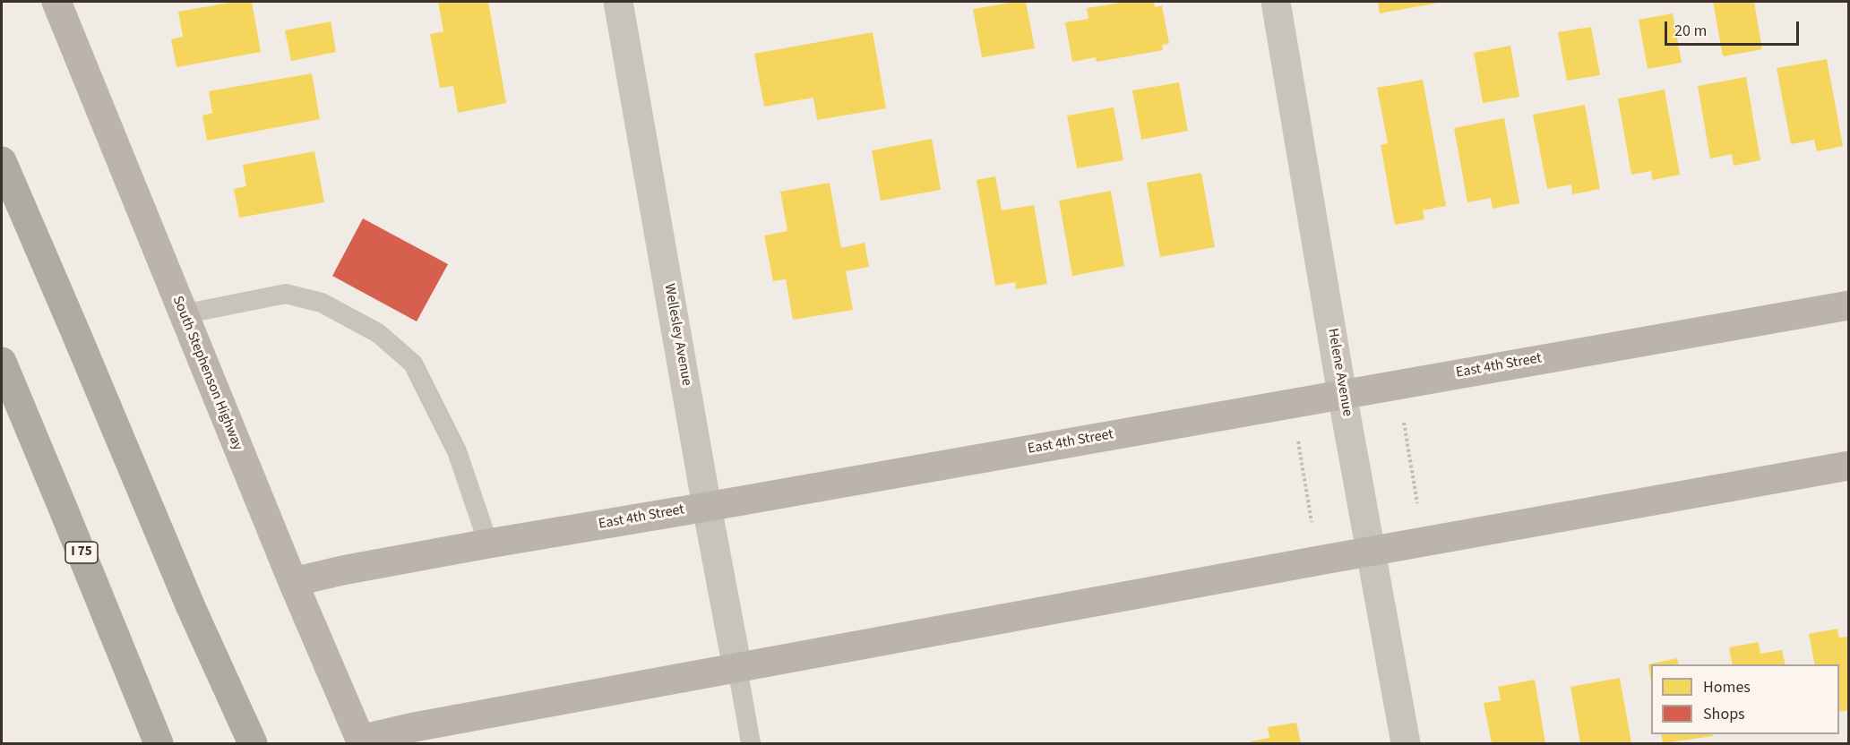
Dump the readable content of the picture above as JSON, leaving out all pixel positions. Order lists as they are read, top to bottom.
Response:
{
  "streets": {
    "highway": ["I 75"],
    "street": [
      "Wellesley Avenue",
      "East 4th Street",
      "Helene Avenue",
      "South Stephenson Highway"
    ]
  },
  "crossings": [
    ["Wellesley Avenue", "East 4th Street"],
    ["East 4th Street", "Helene Avenue"],
    ["East 4th Street", "South Stephenson Highway"]
  ],
  "legend": ["Homes", "Shops"],
  "scale_bar": "20 m"
}
